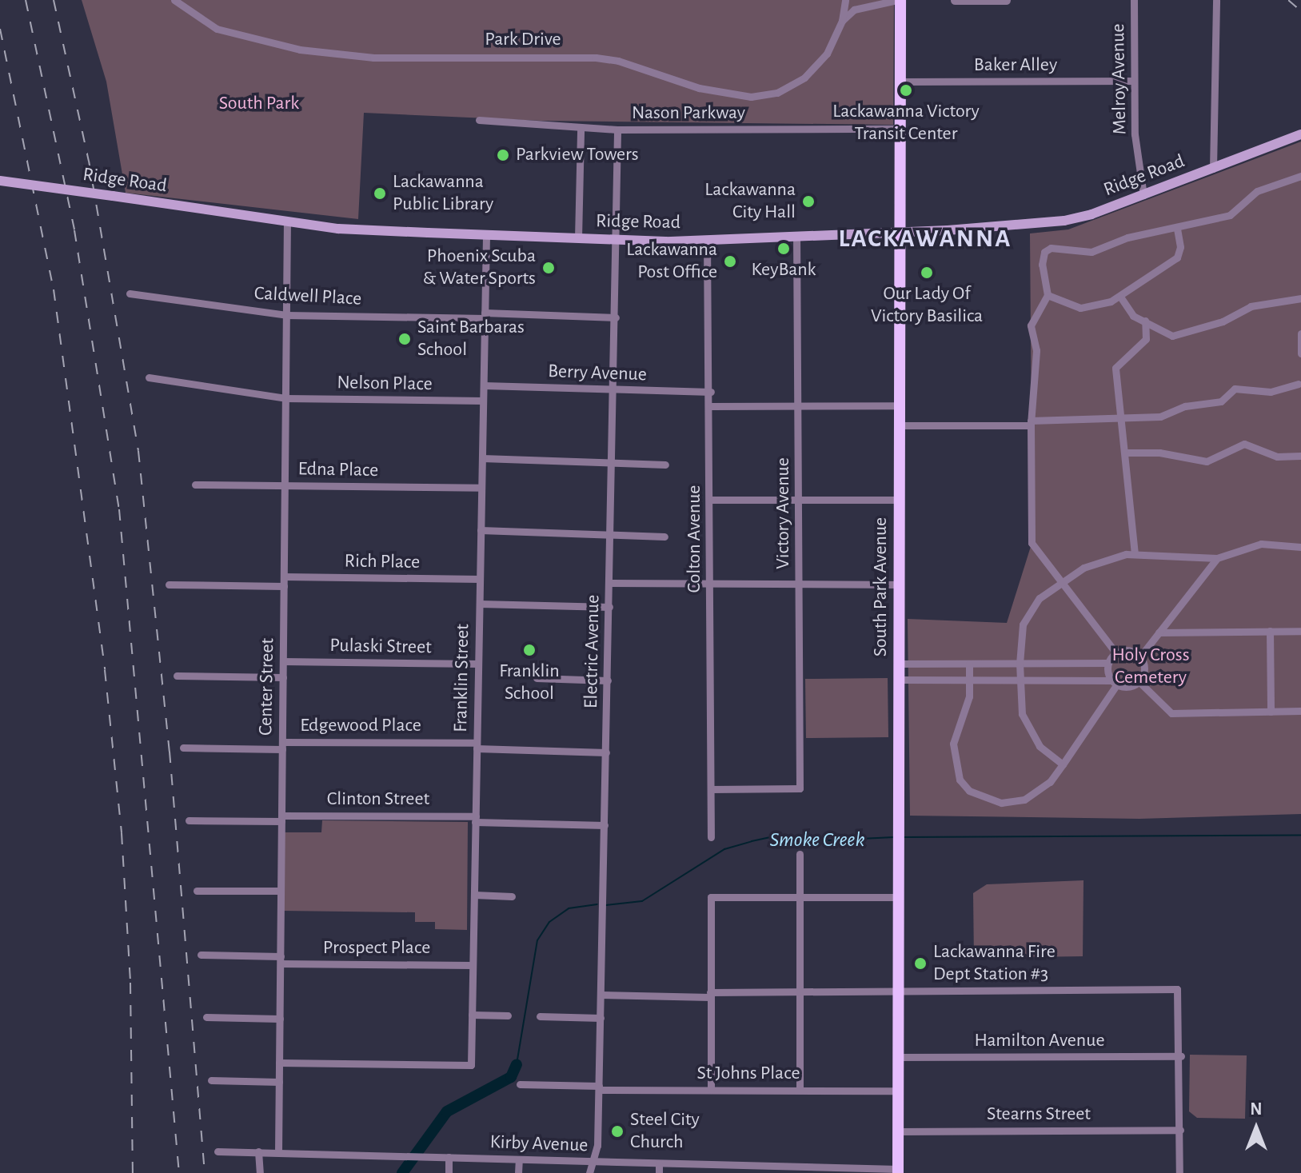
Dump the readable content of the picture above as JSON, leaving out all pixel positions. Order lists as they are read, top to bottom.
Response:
{
  "streets": {
    "main road": ["Ridge Road", "South Park Avenue"],
    "street": [
      "Park Drive",
      "Baker Alley",
      "Melroy Avenue",
      "Nason Parkway",
      "Caldwell Place",
      "Berry Avenue",
      "Nelson Place",
      "Edna Place",
      "Victory Avenue",
      "Colton Avenue",
      "Rich Place",
      "Pulaski Street",
      "Electric Avenue",
      "Franklin Street",
      "Center Street",
      "Edgewood Place",
      "Clinton Street",
      "Prospect Place",
      "Hamilton Avenue",
      "St Johns Place",
      "Stearns Street",
      "Kirby Avenue"
    ]
  },
  "crossings": [
    ["Baker Alley", "Melroy Avenue"],
    ["Baker Alley", "South Park Avenue"],
    ["Melroy Avenue", "Ridge Road"],
    ["Nason Parkway", "South Park Avenue"],
    ["Nason Parkway", "Electric Avenue"],
    ["Ridge Road", "Victory Avenue"],
    ["Ridge Road", "Colton Avenue"],
    ["Ridge Road", "South Park Avenue"],
    ["Ridge Road", "Electric Avenue"],
    ["Ridge Road", "Franklin Street"],
    ["Ridge Road", "Center Street"],
    ["Caldwell Place", "Electric Avenue"],
    ["Caldwell Place", "Franklin Street"],
    ["Caldwell Place", "Center Street"],
    ["Berry Avenue", "Colton Avenue"],
    ["Berry Avenue", "Electric Avenue"],
    ["Berry Avenue", "Franklin Street"],
    ["Nelson Place", "Franklin Street"],
    ["Nelson Place", "Center Street"],
    ["Edna Place", "Franklin Street"],
    ["Edna Place", "Center Street"],
    ["Victory Avenue", "Colton Avenue"],
    ["Rich Place", "Franklin Street"],
    ["Rich Place", "Center Street"],
    ["South Park Avenue", "Hamilton Avenue"],
    ["South Park Avenue", "St Johns Place"],
    ["South Park Avenue", "Stearns Street"],
    ["South Park Avenue", "Kirby Avenue"],
    ["Pulaski Street", "Franklin Street"],
    ["Pulaski Street", "Center Street"],
    ["Electric Avenue", "Edgewood Place"],
    ["Electric Avenue", "Clinton Street"],
    ["Electric Avenue", "St Johns Place"],
    ["Electric Avenue", "Kirby Avenue"],
    ["Franklin Street", "Center Street"],
    ["Franklin Street", "Edgewood Place"],
    ["Franklin Street", "Clinton Street"],
    ["Franklin Street", "Prospect Place"],
    ["Center Street", "Edgewood Place"],
    ["Center Street", "Clinton Street"],
    ["Center Street", "Prospect Place"],
    ["Center Street", "Kirby Avenue"]
  ],
  "districts": ["LACKAWANNA"],
  "water": ["Smoke Creek"],
  "parks": ["South Park", "Holy Cross Cemetery"],
  "places": [
    "Lackawanna Victory Transit Center",
    "Parkview Towers",
    "Lackawanna Public Library",
    "Lackawanna City Hall",
    "KeyBank",
    "Lackawanna Post Office",
    "Phoenix Scuba & Water Sports",
    "Our Lady Of Victory Basilica",
    "Saint Barbaras School",
    "Franklin School",
    "Lackawanna Fire Dept Station #3",
    "Steel City Church"
  ],
  "north": "top"
}
